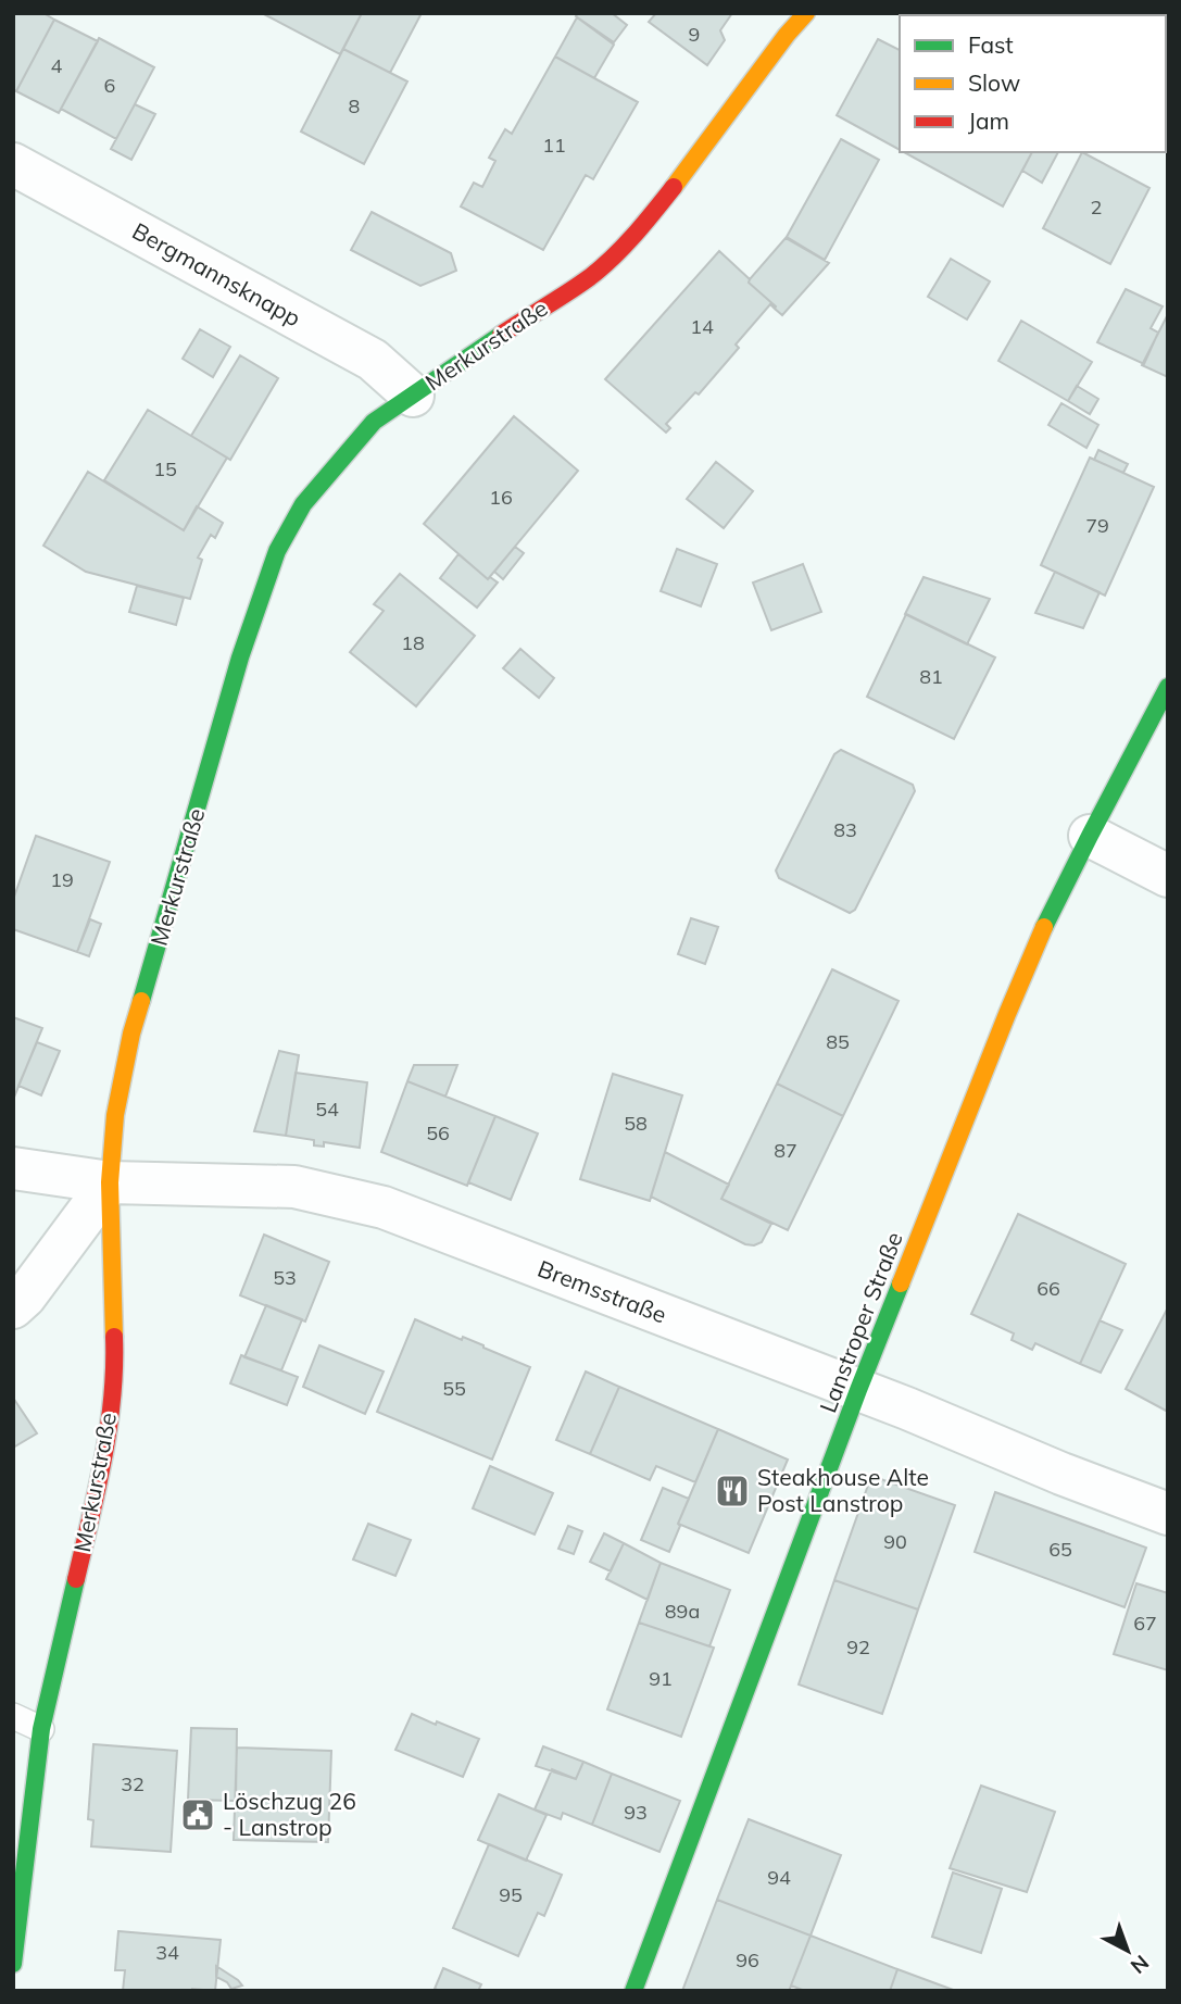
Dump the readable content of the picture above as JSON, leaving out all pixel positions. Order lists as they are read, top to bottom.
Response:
{
  "streets": {
    "street": [
      "Bergmannsknapp",
      "Merkurstraße",
      "Bremsstraße",
      "Lanstroper Straße"
    ]
  },
  "crossings": [
    ["Bergmannsknapp", "Merkurstraße"],
    ["Merkurstraße", "Bremsstraße"],
    ["Bremsstraße", "Lanstroper Straße"]
  ],
  "places": {
    "restaurant": ["Steakhouse Alte Post Lanstrop"],
    "public building": ["Löschzug 26 - Lanstrop"]
  },
  "house_numbers": [
    "9",
    "4",
    "6",
    "8",
    "11",
    "2",
    "14",
    "15",
    "16",
    "79",
    "18",
    "81",
    "83",
    "19",
    "85",
    "54",
    "58",
    "56",
    "87",
    "53",
    "66",
    "55",
    "90",
    "65",
    "89a",
    "67",
    "92",
    "91",
    "32",
    "93",
    "94",
    "95",
    "34",
    "96"
  ],
  "legend": ["Fast", "Slow", "Jam"],
  "north": "bottom right"
}
